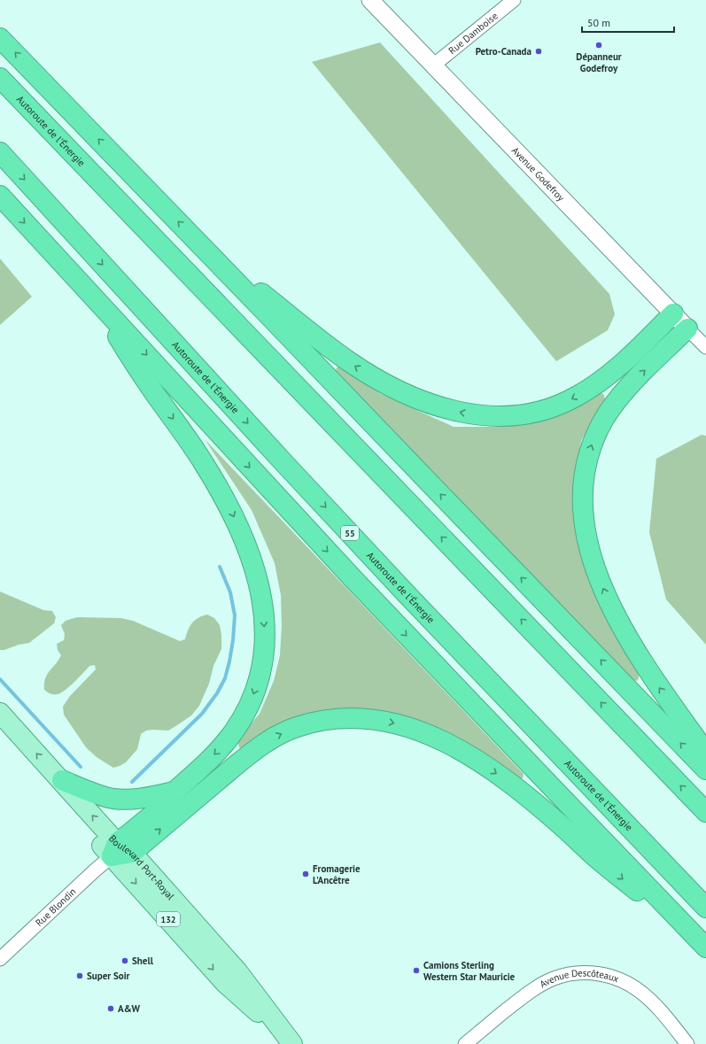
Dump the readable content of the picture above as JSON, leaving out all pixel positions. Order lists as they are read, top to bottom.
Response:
{
  "streets": {
    "highway": ["Autoroute de l'Énergie", "55"],
    "main road": ["Boulevard Port-Royal", "132"],
    "street": [
      "Rue Damboise",
      "Avenue Godefroy",
      "Rue Blondin",
      "Avenue Descôteaux"
    ]
  },
  "crossings": [
    ["Rue Damboise", "Avenue Godefroy"],
    ["Boulevard Port-Royal", "Rue Blondin"]
  ],
  "places": [
    "Dépanneur Godefroy",
    "Petro-Canada",
    "Fromagerie L'Ancêtre",
    "Shell",
    "Camions Sterling Western Star Mauricie",
    "Super Soir",
    "A&W"
  ],
  "scale_bar": "50 m"
}
